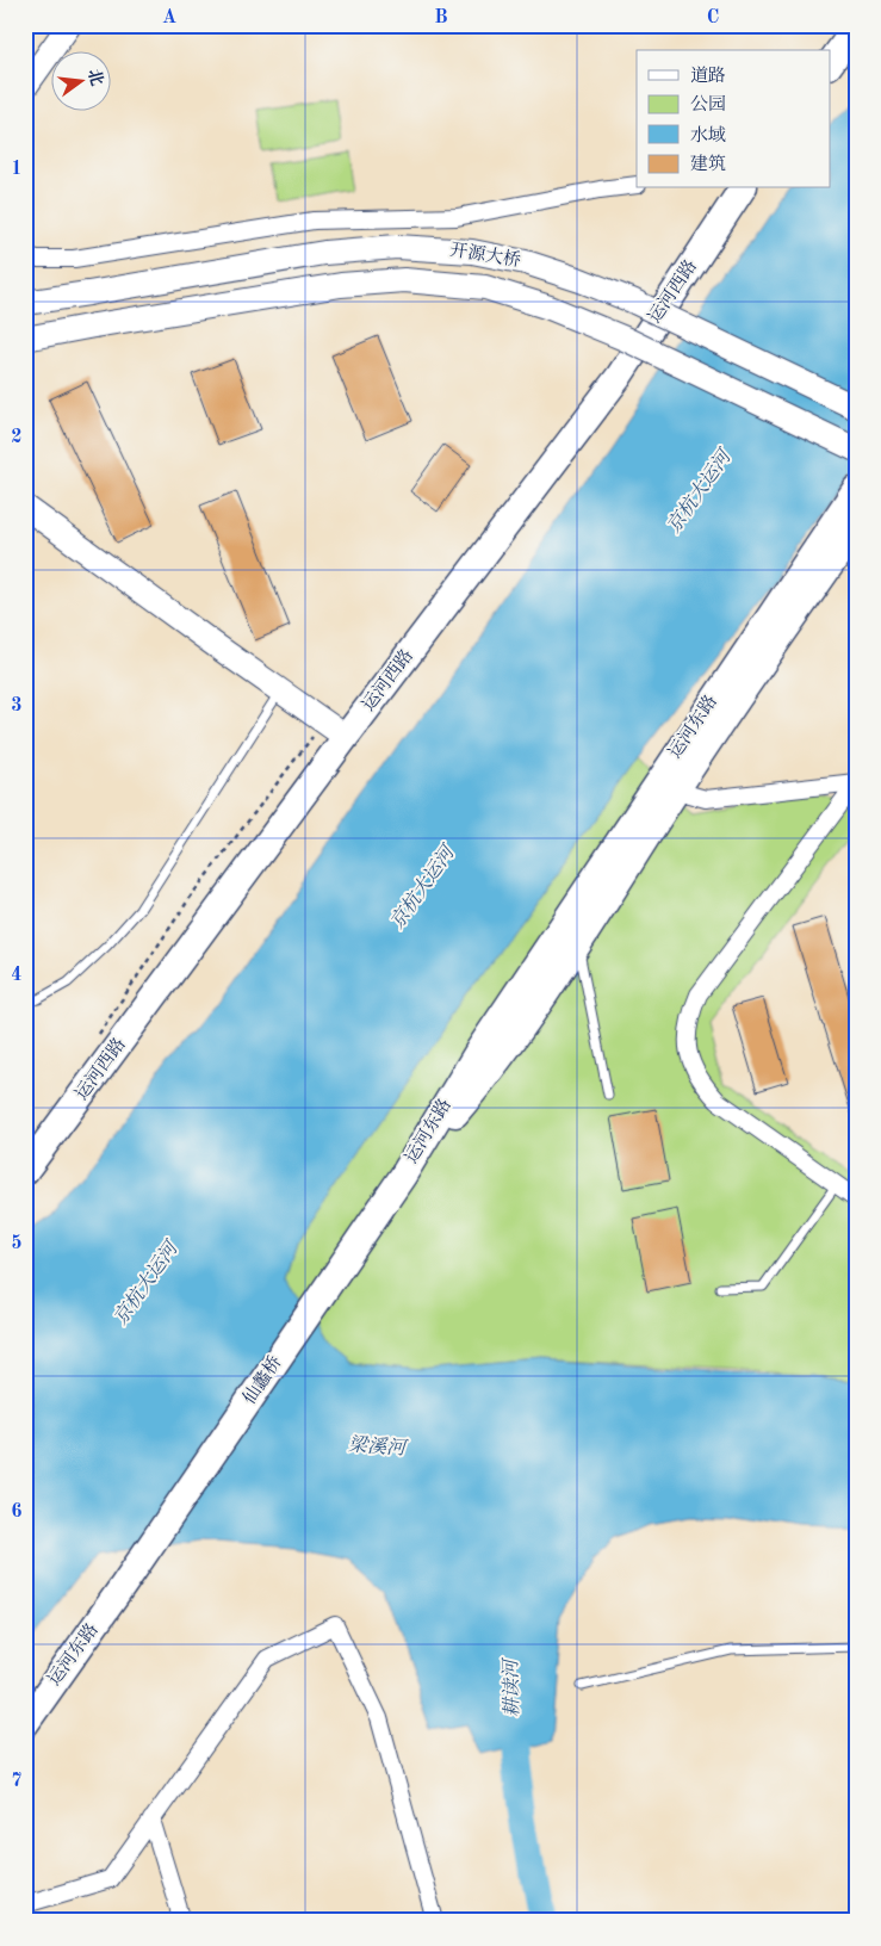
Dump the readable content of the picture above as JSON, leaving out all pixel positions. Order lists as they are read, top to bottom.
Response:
{
  "streets": {
    "main road": [
      "开源大桥",
      "运河西路",
      "运河东路",
      "仙蠡桥"
    ]
  },
  "crossings": [
    ["运河东路", "仙蠡桥"]
  ],
  "water": ["京杭大运河", "梁溪河", "耕读河"],
  "legend": [
    "道路",
    "公园",
    "水域",
    "建筑"
  ],
  "north": "right",
  "grid": {
    "columns": ["A", "B", "C"],
    "rows": [
      "1",
      "2",
      "3",
      "4",
      "5",
      "6",
      "7"
    ]
  }
}
